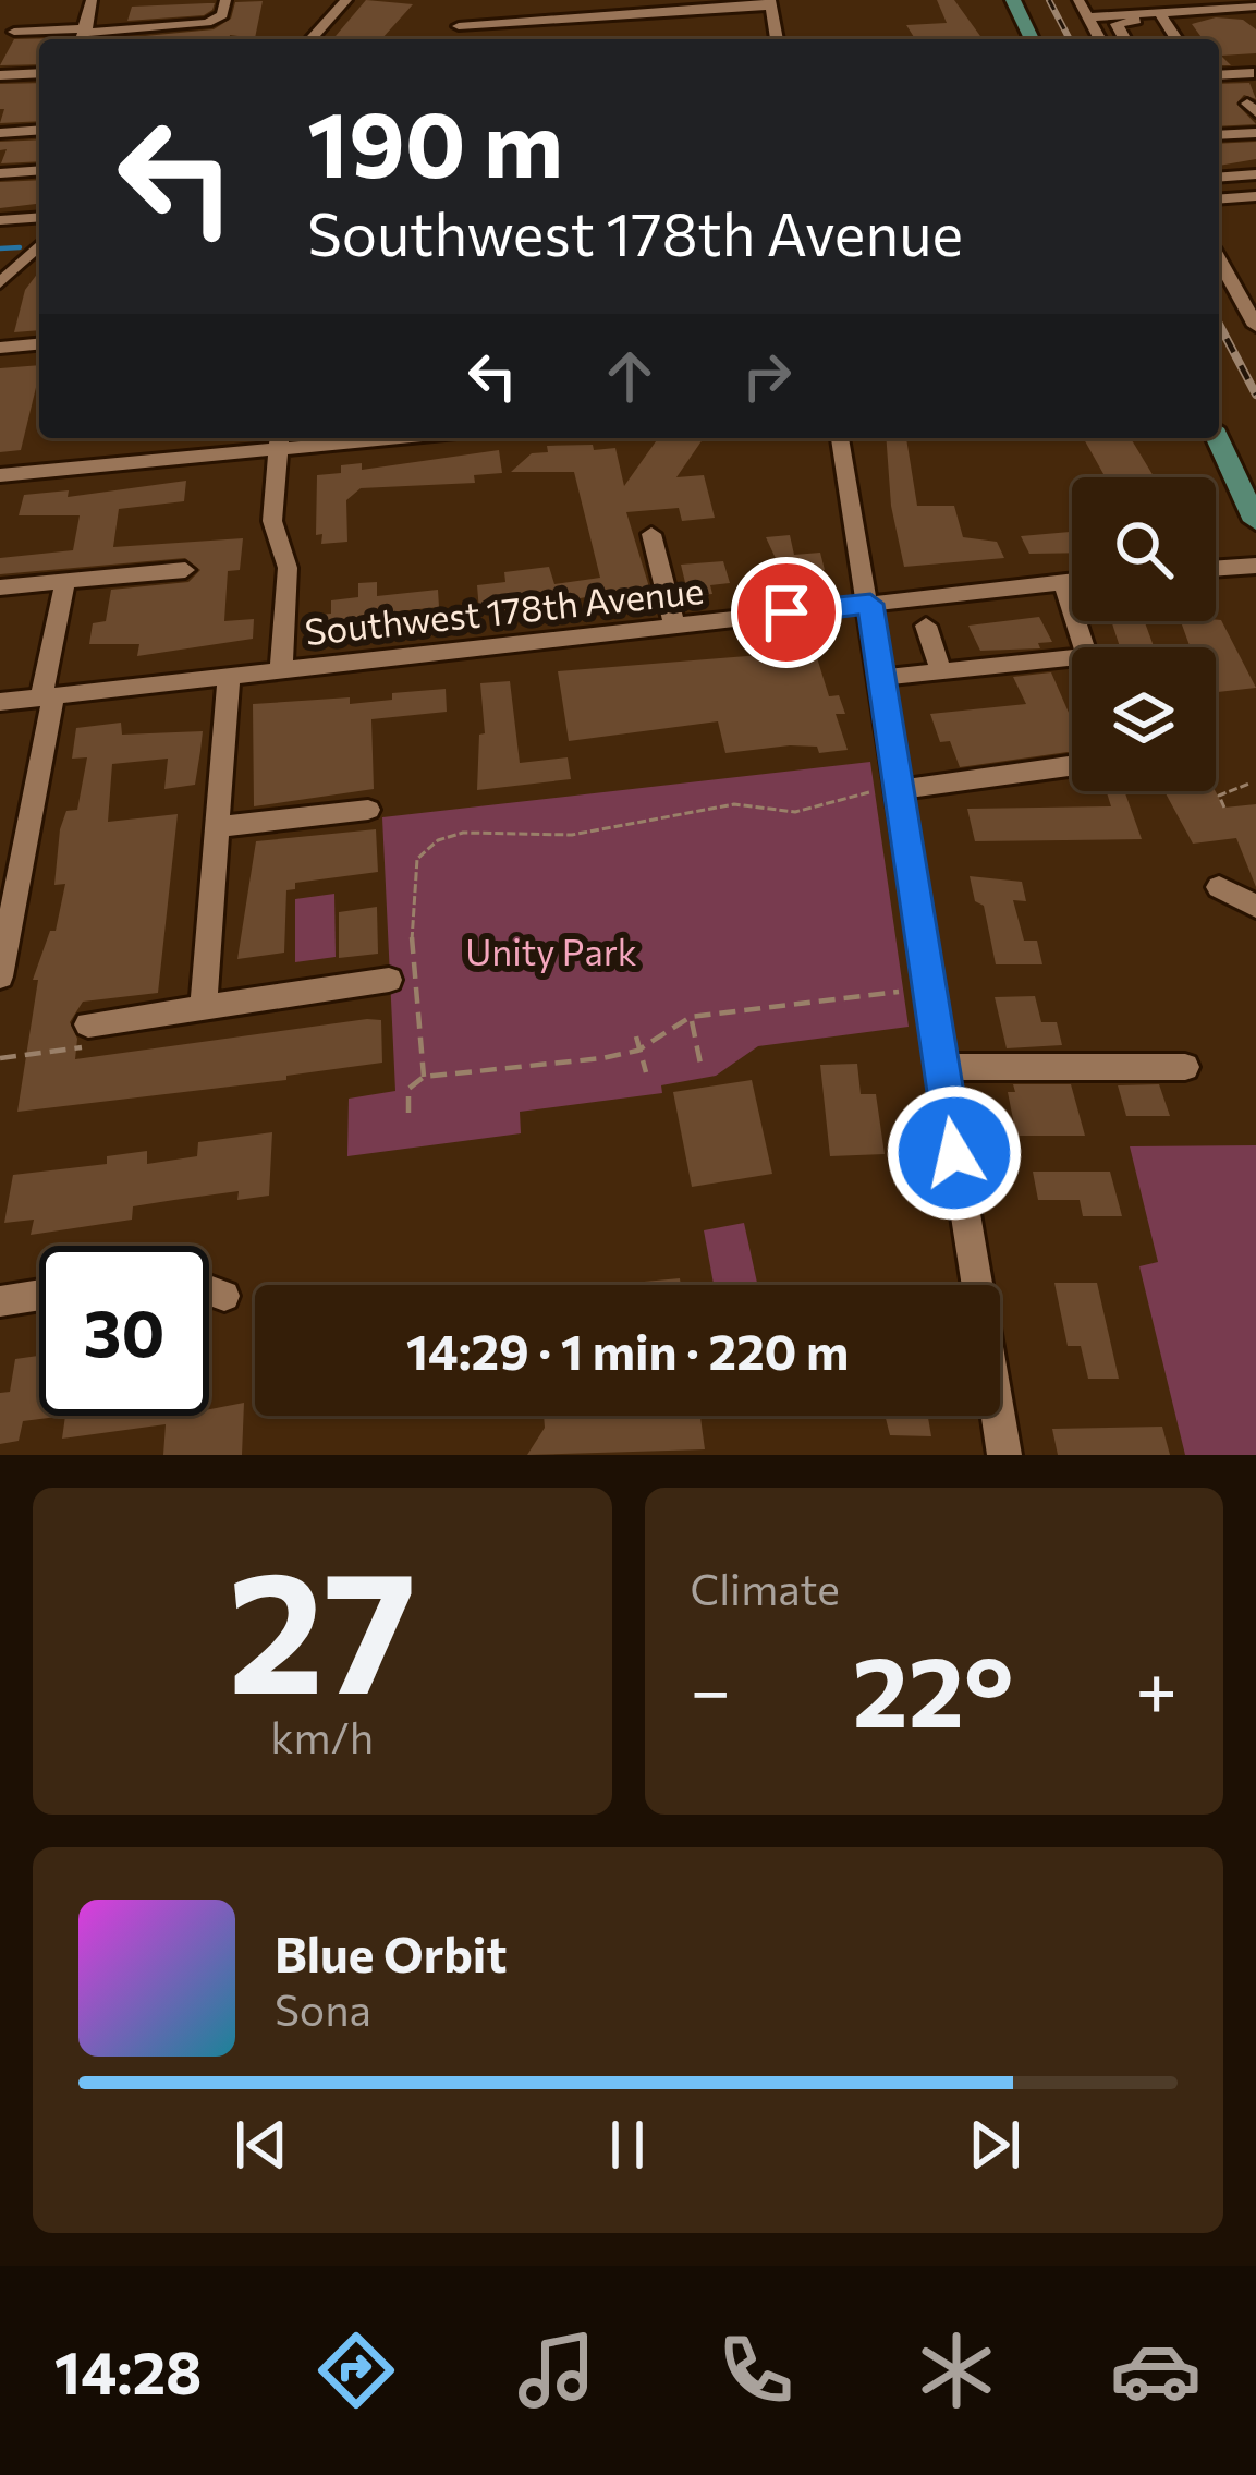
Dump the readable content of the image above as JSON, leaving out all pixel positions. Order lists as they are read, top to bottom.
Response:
{
  "streets": {
    "street": ["Southwest 178th Avenue"]
  },
  "parks": ["Unity Park"],
  "page": {
    "turn": ["190 m", "Southwest 178th Avenue"],
    "limit": "30",
    "trip": "14:29 · 1 min · 220 m",
    "tile": [
      ["27", "km/h"],
      "Climate"
    ],
    "heat": ["−", "22°", "+"],
    "song": ["Blue Orbit", "Sona"],
    "tabs": "14:28"
  }
}
